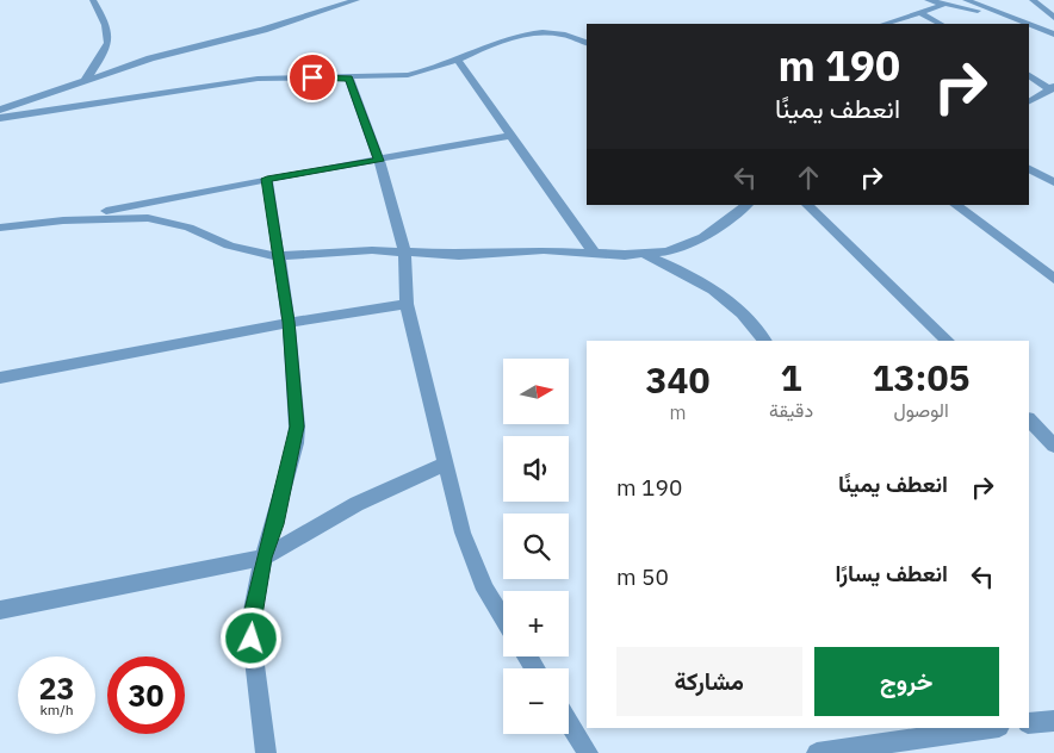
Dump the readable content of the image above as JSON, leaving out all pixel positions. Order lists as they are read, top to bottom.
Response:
{
  "north": "right",
  "page": {
    "turn": ["190 m", "انعطف يمينًا"],
    "eta": [
      "13:05",
      "الوصول",
      "1",
      "دقيقة",
      "340",
      "m"
    ],
    "map_buttons": ["+", "−"],
    "list": [
      {
        "name": "انعطف يمينًا",
        "value": "190 m"
      },
      {
        "name": "انعطف يسارًا",
        "value": "50 m"
      }
    ],
    "buttons": ["خروج", "مشاركة"],
    "speed": "23 km/h",
    "limit": "30"
  }
}
